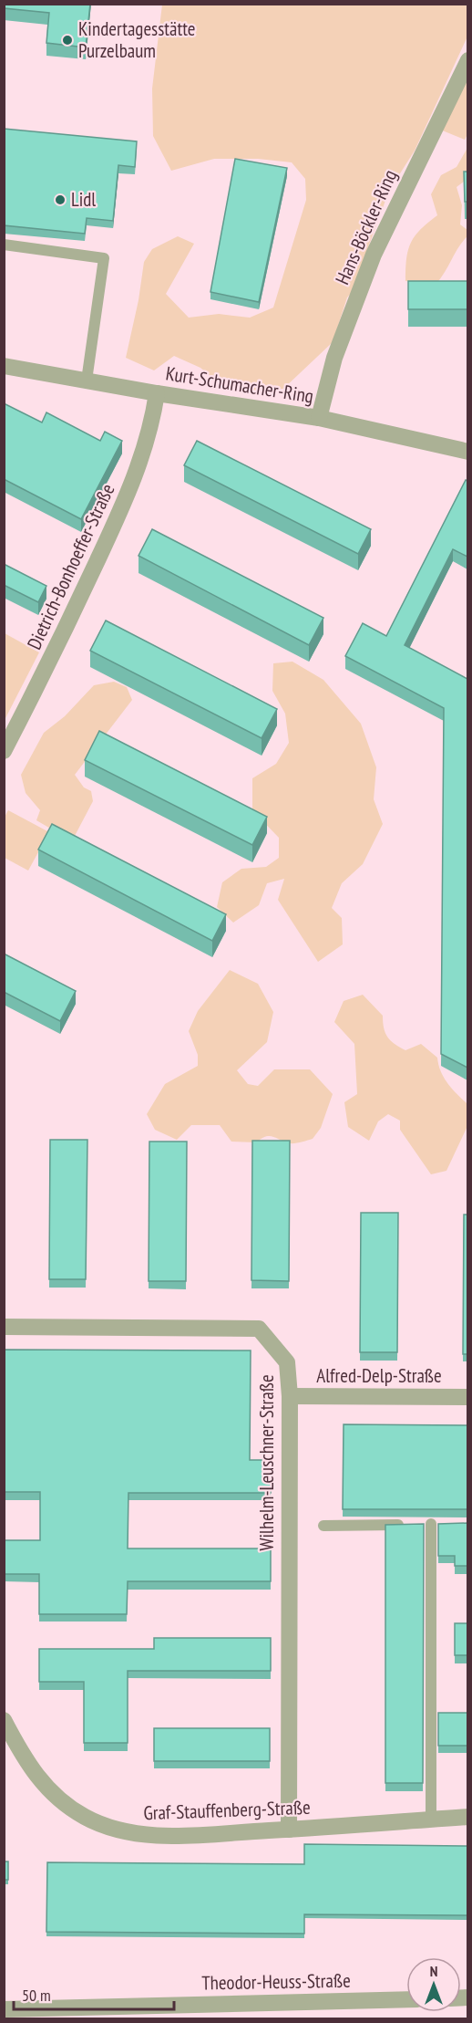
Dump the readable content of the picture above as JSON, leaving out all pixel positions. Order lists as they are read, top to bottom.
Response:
{
  "streets": {
    "street": [
      "Hans-Böckler-Ring",
      "Kurt-Schumacher-Ring",
      "Dietrich-Bonhoeffer-Straße",
      "Alfred-Delp-Straße",
      "Wilhelm-Leuschner-Straße",
      "Graf-Stauffenberg-Straße",
      "Theodor-Heuss-Straße"
    ]
  },
  "crossings": [
    ["Hans-Böckler-Ring", "Kurt-Schumacher-Ring"],
    ["Kurt-Schumacher-Ring", "Dietrich-Bonhoeffer-Straße"],
    ["Alfred-Delp-Straße", "Wilhelm-Leuschner-Straße"],
    ["Wilhelm-Leuschner-Straße", "Graf-Stauffenberg-Straße"]
  ],
  "places": ["Kindertagesstätte Purzelbaum", "Lidl"],
  "scale_bar": "50 m",
  "north": "top"
}
